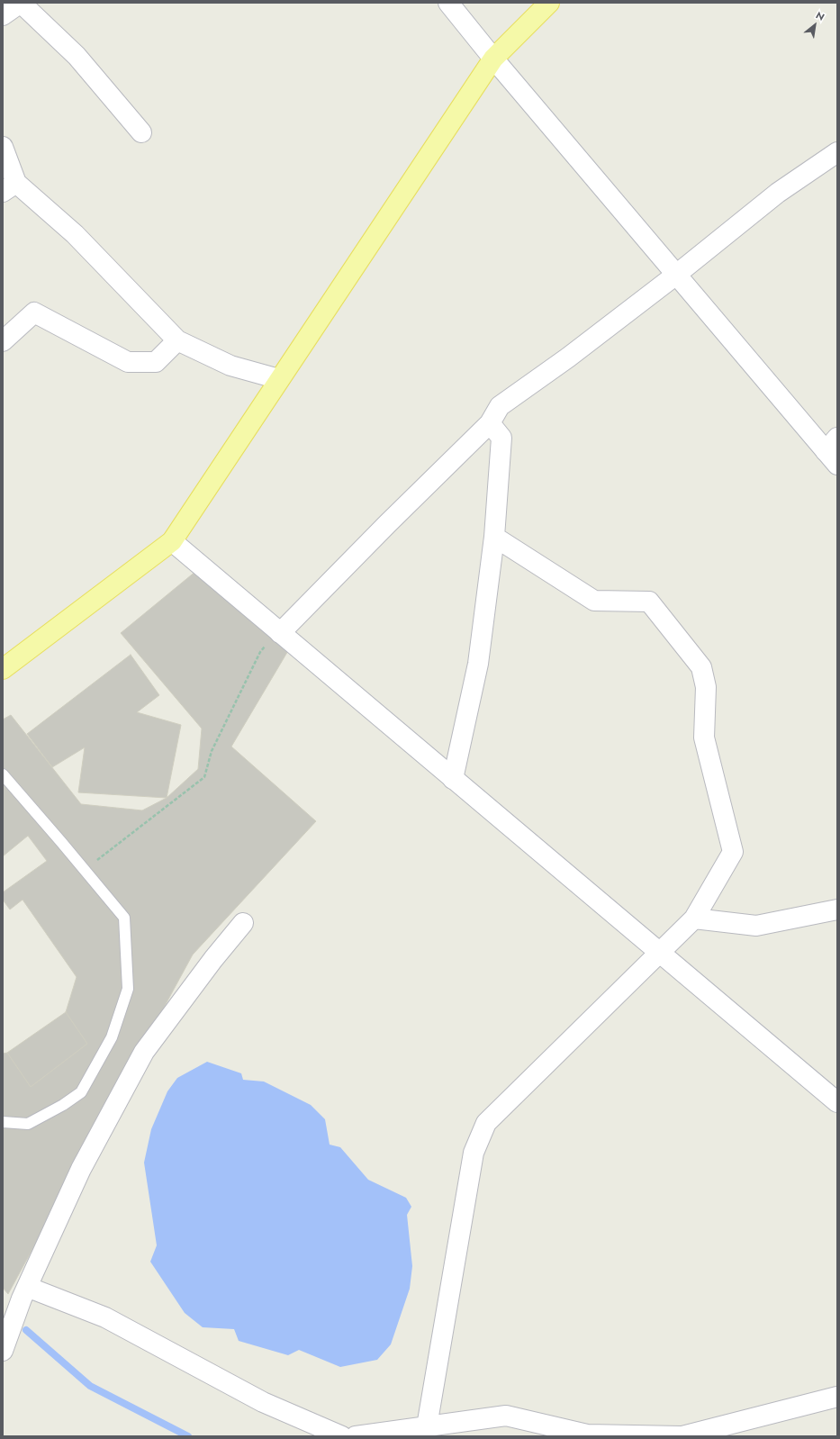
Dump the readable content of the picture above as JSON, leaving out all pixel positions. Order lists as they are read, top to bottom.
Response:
{
  "north": "top right"
}
